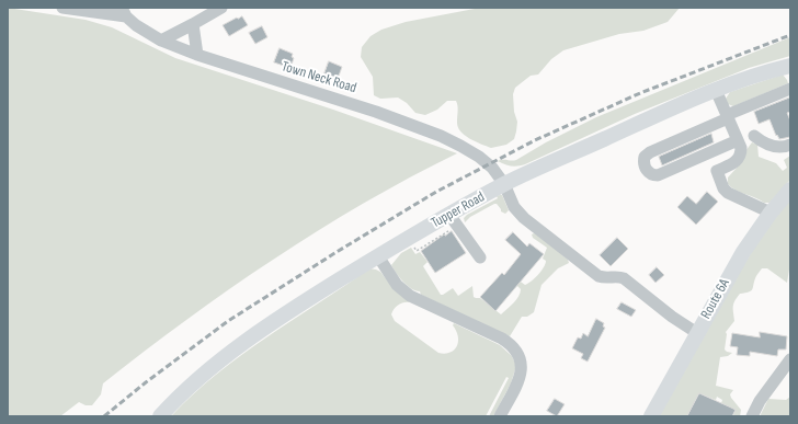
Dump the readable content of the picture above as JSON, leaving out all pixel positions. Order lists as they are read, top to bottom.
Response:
{
  "streets": {
    "main road": ["Tupper Road", "Route 6A"],
    "street": ["Town Neck Road"]
  },
  "crossings": [
    ["Town Neck Road", "Tupper Road"],
    ["Town Neck Road", "Route 6A"]
  ]
}
